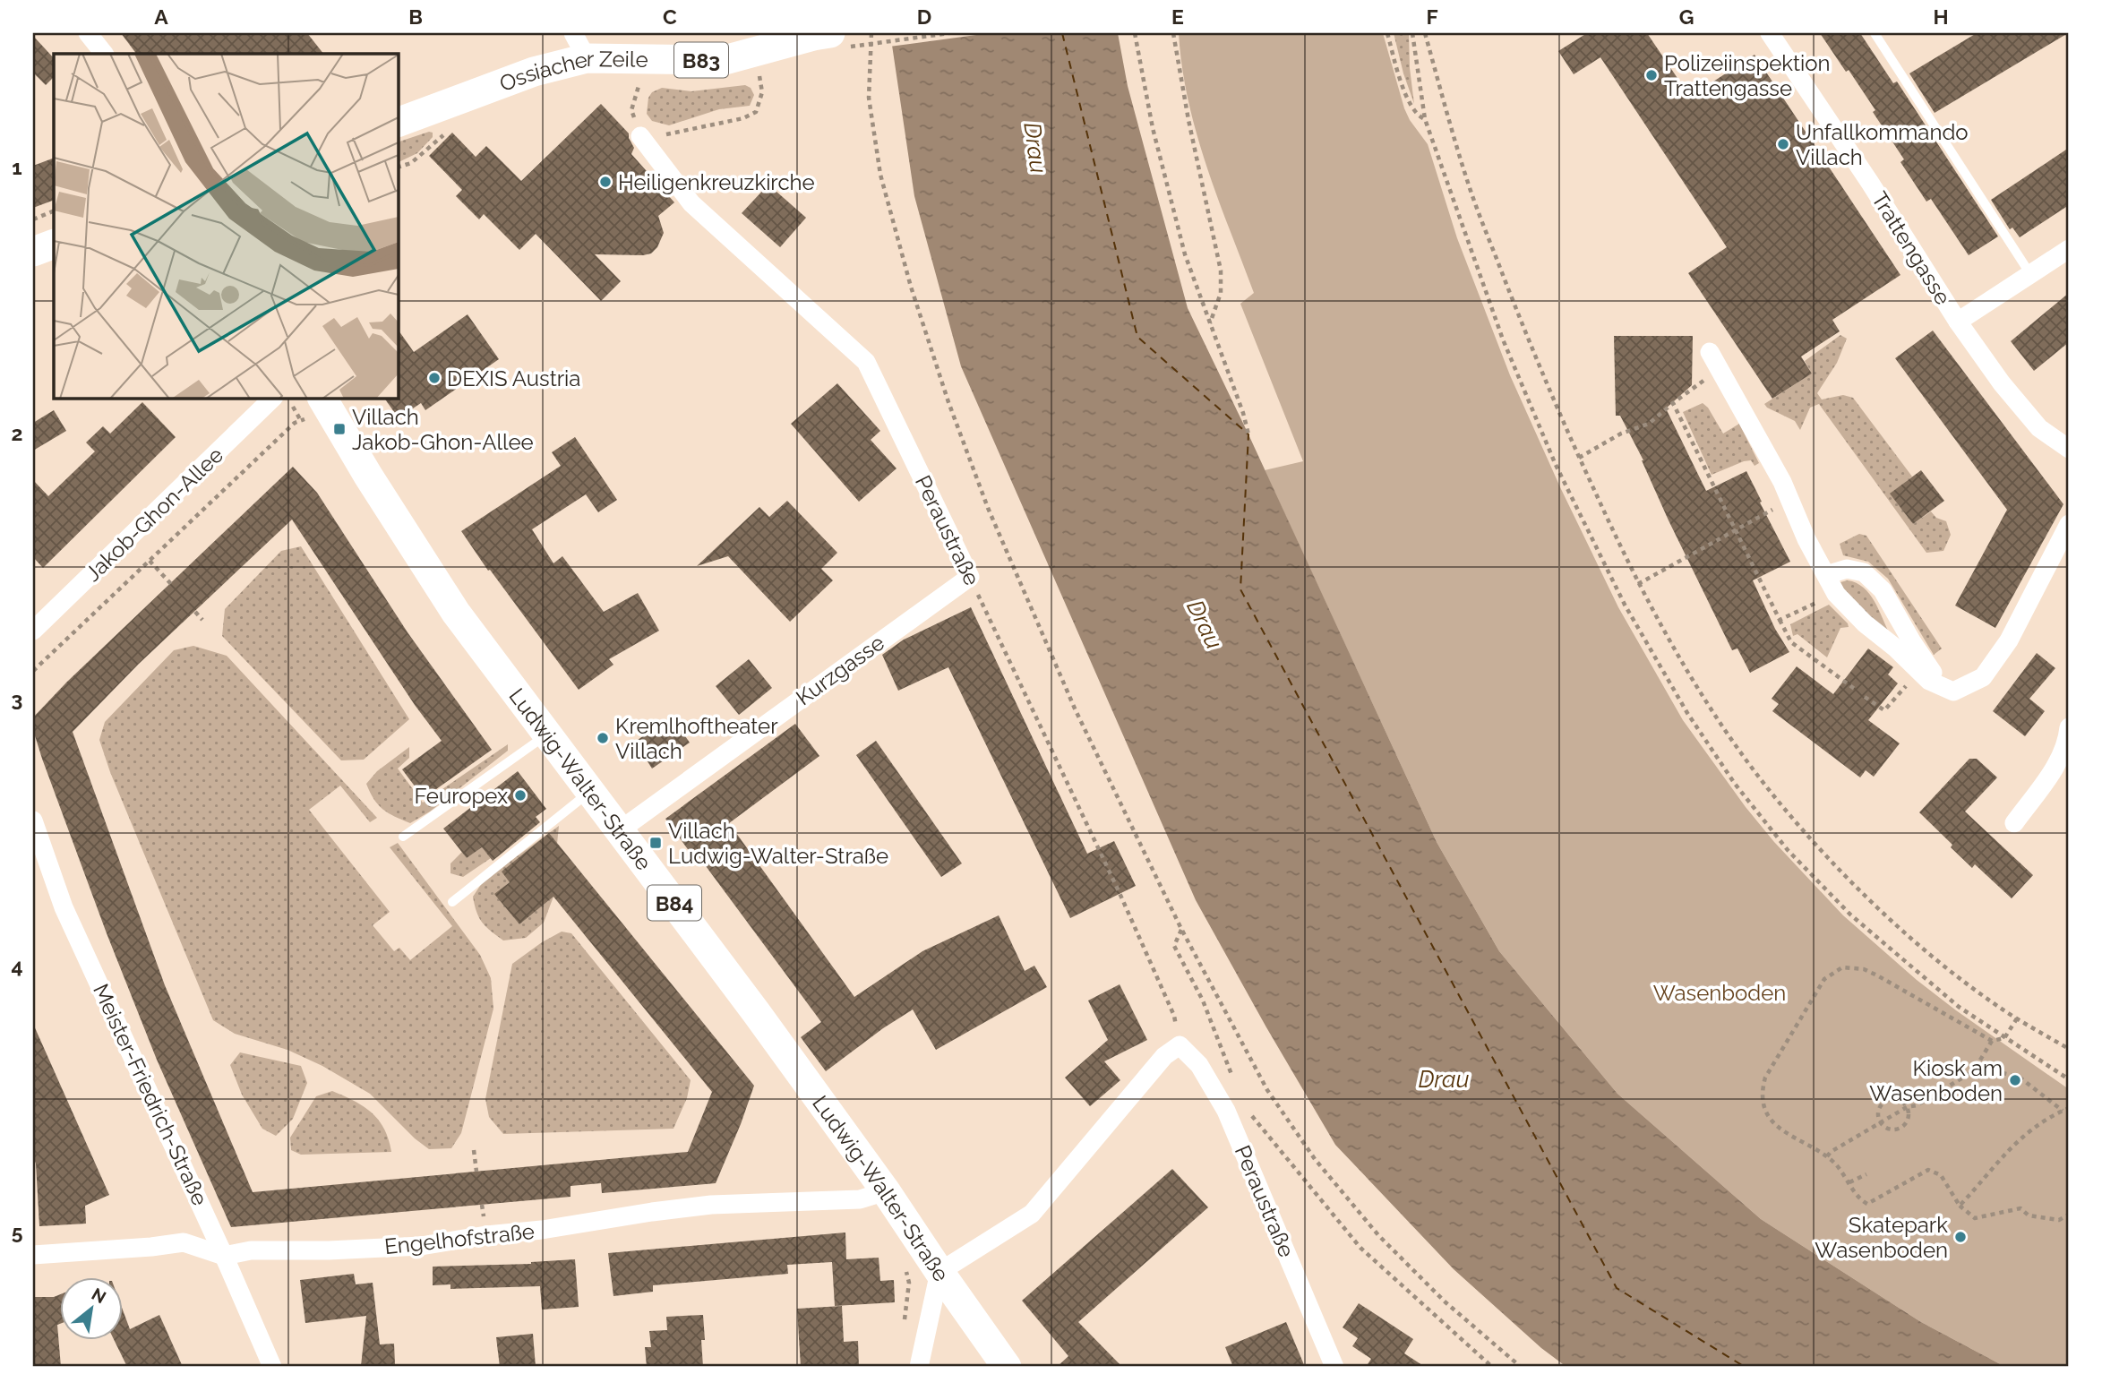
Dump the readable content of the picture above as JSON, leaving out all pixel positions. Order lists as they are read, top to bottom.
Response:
{
  "streets": {
    "main road": [
      "B83",
      "Ossiacher Zeile",
      "Ludwig-Walter-Straße",
      "B84"
    ],
    "street": [
      "Trattengasse",
      "Jakob-Ghon-Allee",
      "Peraustraße",
      "Kurzgasse",
      "Meister-Friedrich-Straße",
      "Engelhofstraße"
    ]
  },
  "crossings": [
    ["Peraustraße", "Kurzgasse"],
    ["Kurzgasse", "Ludwig-Walter-Straße"],
    ["Ludwig-Walter-Straße", "Engelhofstraße"],
    ["Meister-Friedrich-Straße", "Engelhofstraße"]
  ],
  "water": ["Drau"],
  "parks": ["Wasenboden"],
  "places": {
    "other": [
      "Polizeiinspektion Trattengasse",
      "Unfallkommando Villach",
      "Heiligenkreuzkirche",
      "DEXIS Austria",
      "Kremlhoftheater Villach",
      "Feuropex",
      "Kiosk am Wasenboden",
      "Skatepark Wasenboden"
    ],
    "transit": ["Villach Jakob-Ghon-Allee", "Villach Ludwig-Walter-Straße"]
  },
  "north": "top right",
  "grid": {
    "columns": [
      "A",
      "B",
      "C",
      "D",
      "E",
      "F",
      "G",
      "H"
    ],
    "rows": [
      "1",
      "2",
      "3",
      "4",
      "5"
    ]
  }
}
